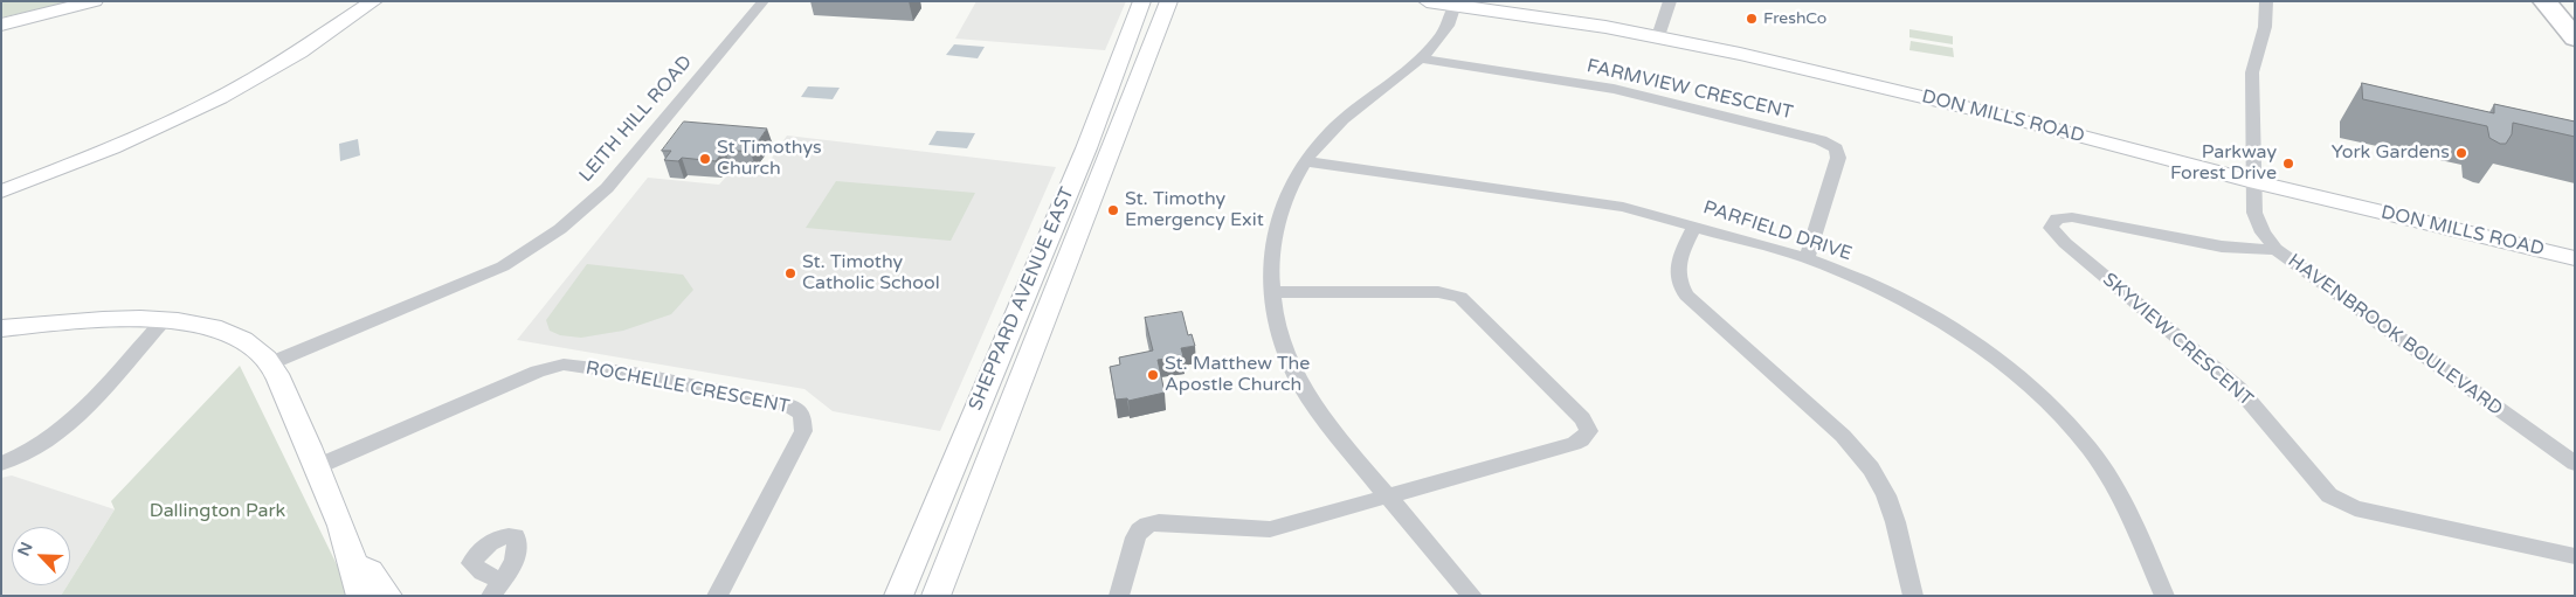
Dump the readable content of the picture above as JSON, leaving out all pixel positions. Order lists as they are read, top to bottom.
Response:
{
  "streets": {
    "main road": ["DON MILLS ROAD", "SHEPPARD AVENUE EAST"],
    "street": [
      "FARMVIEW CRESCENT",
      "LEITH HILL ROAD",
      "PARFIELD DRIVE",
      "HAVENBROOK BOULEVARD",
      "SKYVIEW CRESCENT",
      "ROCHELLE CRESCENT"
    ]
  },
  "crossings": [
    ["FARMVIEW CRESCENT", "PARFIELD DRIVE"],
    ["DON MILLS ROAD", "HAVENBROOK BOULEVARD"],
    ["HAVENBROOK BOULEVARD", "SKYVIEW CRESCENT"]
  ],
  "parks": ["Dallington Park"],
  "places": [
    "FreshCo",
    "York Gardens",
    "St Timothys Church",
    "Parkway Forest Drive",
    "St. Timothy Emergency Exit",
    "St. Timothy Catholic School",
    "St. Matthew The Apostle Church"
  ],
  "north": "top left"
}
